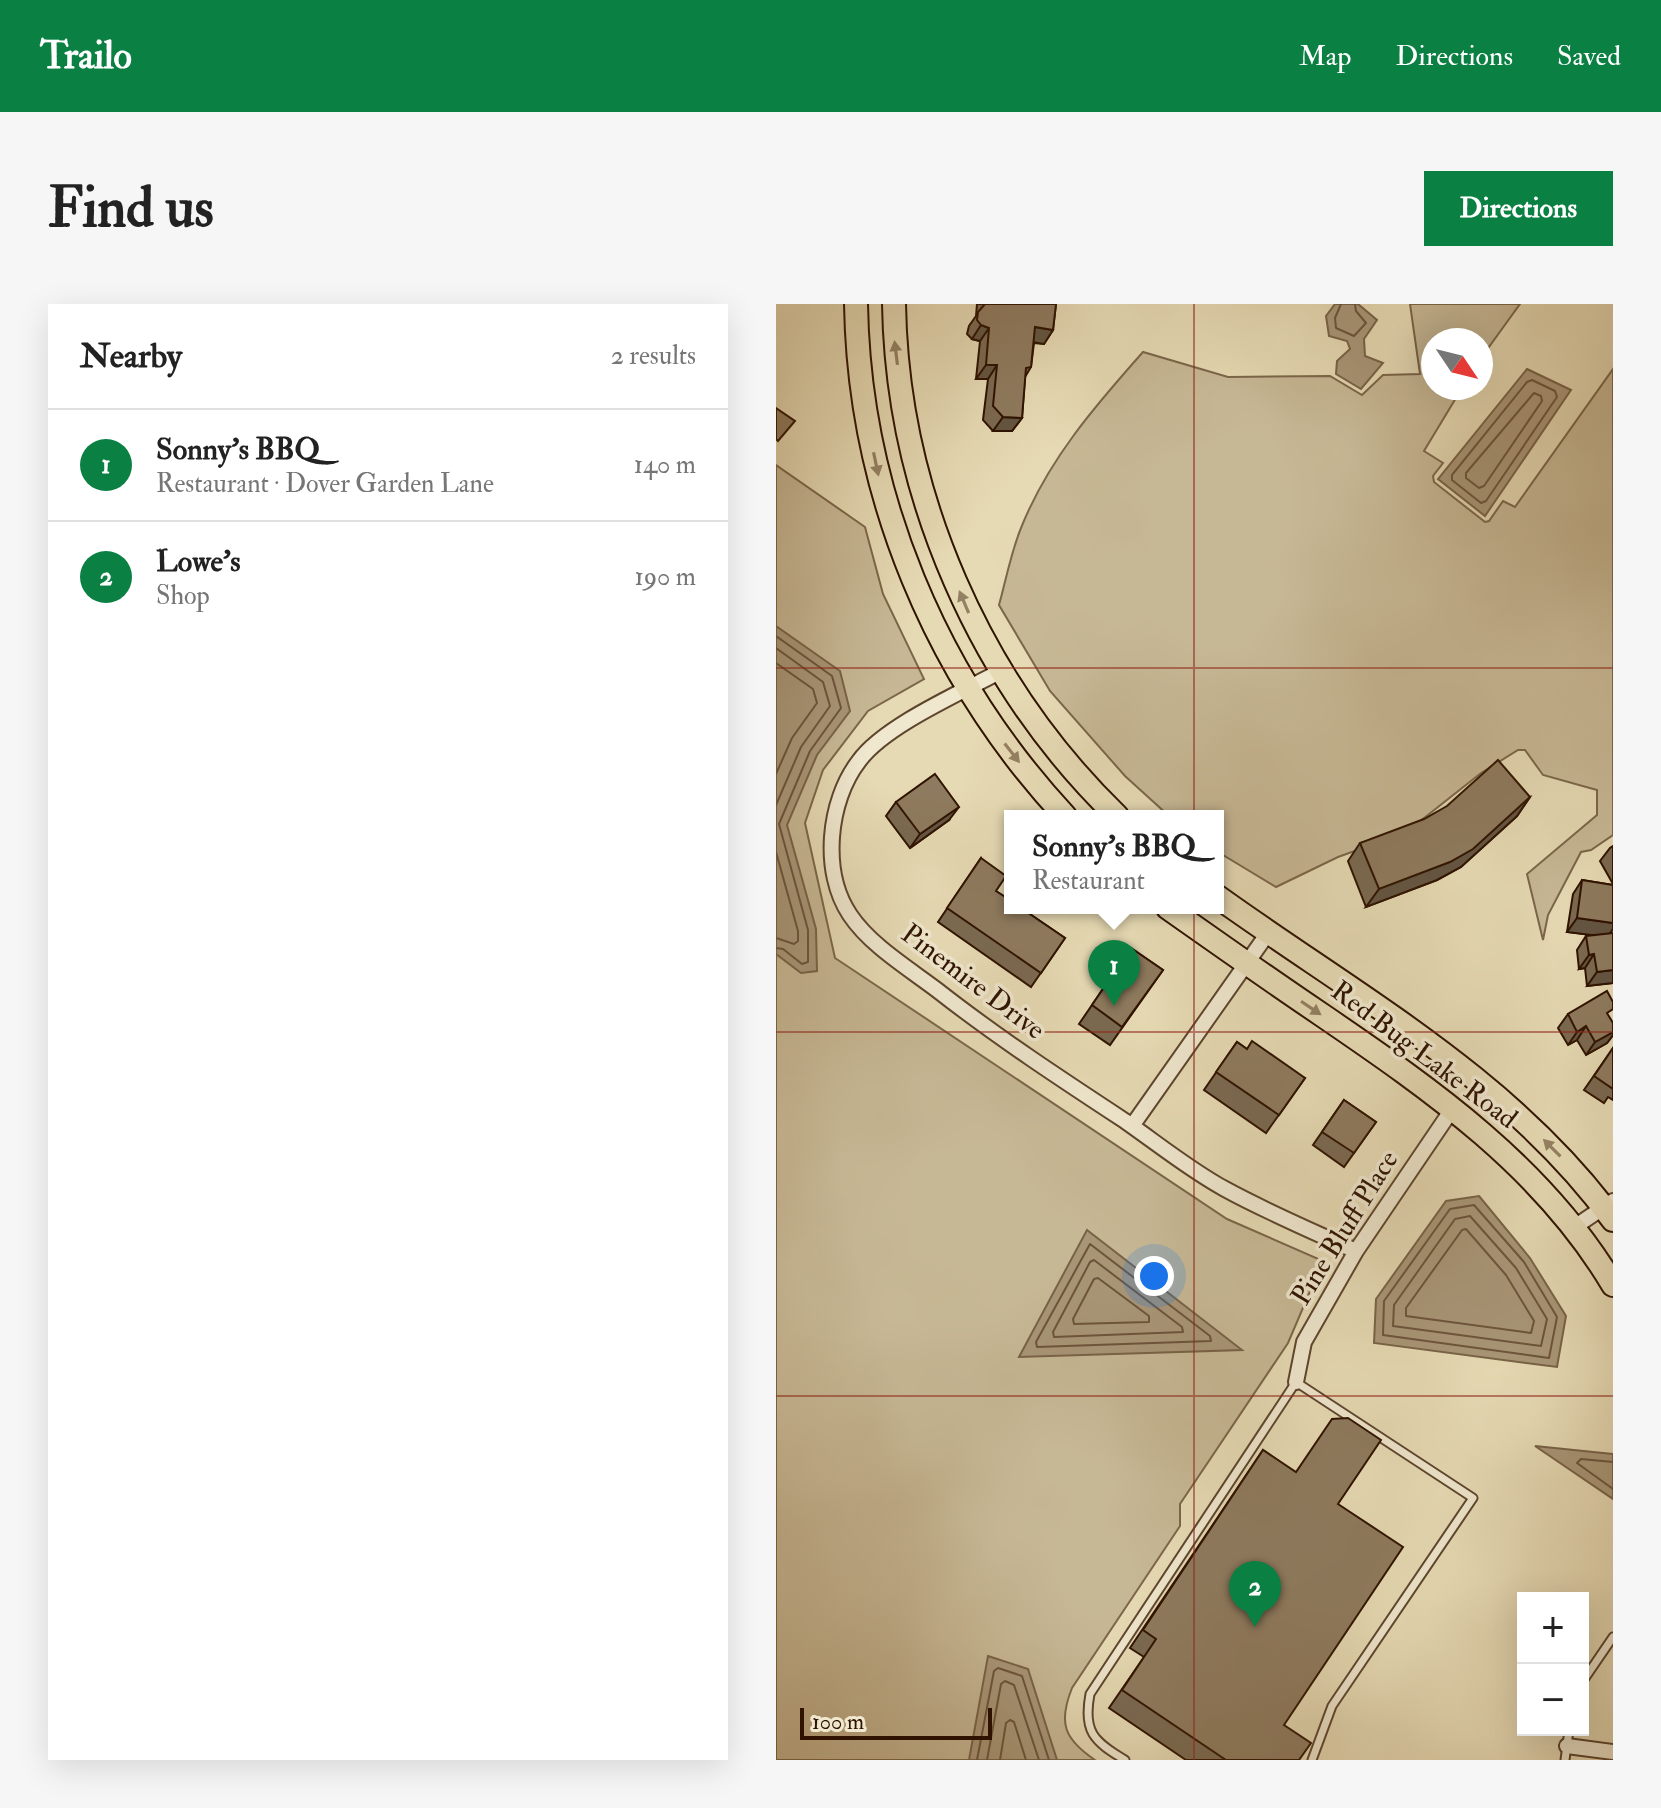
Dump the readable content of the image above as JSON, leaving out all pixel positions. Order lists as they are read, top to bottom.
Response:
{
  "streets": {
    "main road": ["Red Bug Lake Road"],
    "street": ["Pinemire Drive", "Pine Bluff Place"]
  },
  "crossings": [
    ["Pinemire Drive", "Pine Bluff Place"],
    ["Red Bug Lake Road", "Pine Bluff Place"]
  ],
  "scale_bar": "100 m",
  "north": "bottom right",
  "page": {
    "header": "Trailo",
    "nav": ["Map", "Directions", "Saved"],
    "buttons": "Directions",
    "title": "Find us",
    "heading": ["Nearby", "2 results"],
    "list": [
      {
        "mark": "1",
        "name": "Sonny's BBQ",
        "note": "Restaurant · Dover Garden Lane",
        "value": "140 m"
      },
      {
        "mark": "2",
        "name": "Lowe's",
        "note": "Shop",
        "value": "190 m"
      }
    ],
    "popup": ["Sonny's BBQ", "Restaurant"],
    "pins": ["1", "2"],
    "map_buttons": ["+", "−"],
    "scale": "100 m"
  }
}
